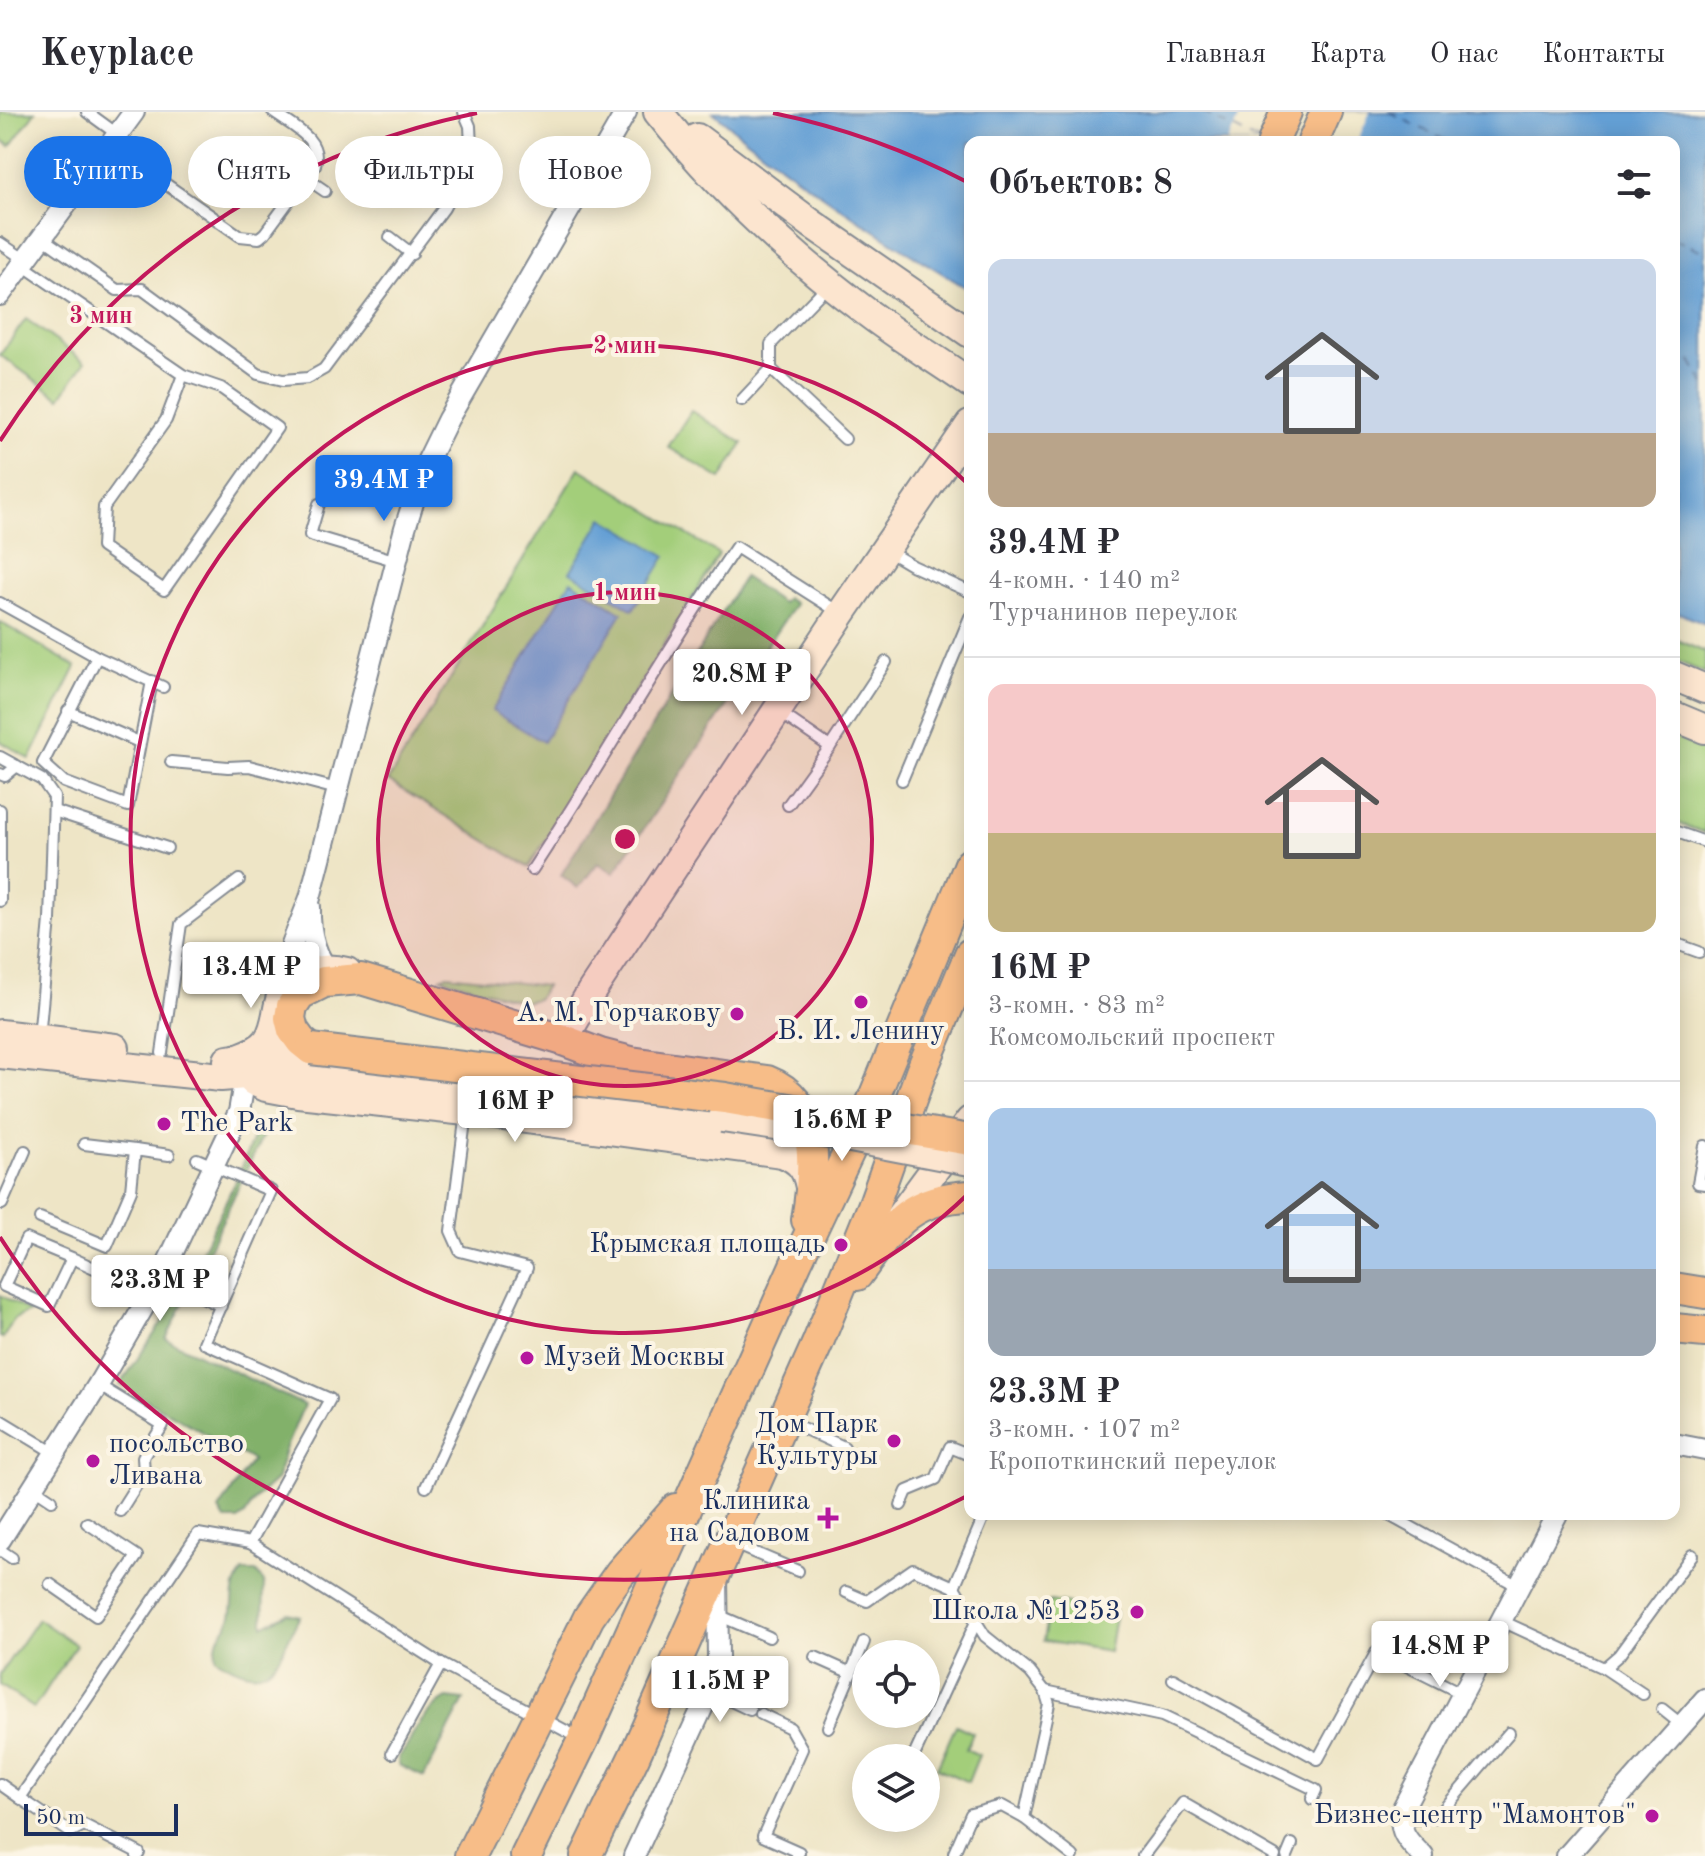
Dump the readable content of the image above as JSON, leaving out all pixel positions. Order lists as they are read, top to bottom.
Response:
{
  "places": {
    "other": [
      "В. И. Ленину",
      "А. М. Горчакову",
      "The Park",
      "Крымская площадь",
      "Музей Москвы",
      "Дом Парк Культуры",
      "посольство Ливана",
      "Школа №1253",
      "Бизнес-центр \"Мамонтов\""
    ],
    "health": ["Клиника на Садовом"]
  },
  "scale_bar": "50 m",
  "page": {
    "header": "Keyplace",
    "nav": [
      "Главная",
      "Карта",
      "О нас",
      "Контакты"
    ],
    "chip": [
      "Купить",
      "Снять",
      "Фильтры",
      "Новое"
    ],
    "heading": "Объектов: 8",
    "list": [
      {
        "name": "39.4M ₽",
        "note": "4-комн. · 140 m² · Турчанинов переулок"
      },
      {
        "name": "16M ₽",
        "note": "3-комн. · 83 m² · Комсомольский проспект"
      },
      {
        "name": "23.3M ₽",
        "note": "3-комн. · 107 m² · Кропоткинский переулок"
      }
    ],
    "price": [
      "39.4M ₽",
      "20.8M ₽",
      "13.4M ₽",
      "16M ₽",
      "15.6M ₽",
      "23.3M ₽",
      "14.8M ₽",
      "11.5M ₽"
    ],
    "scale": "50 m"
  },
  "rings": ["3 мин", "2 мин", "1 мин"]
}
